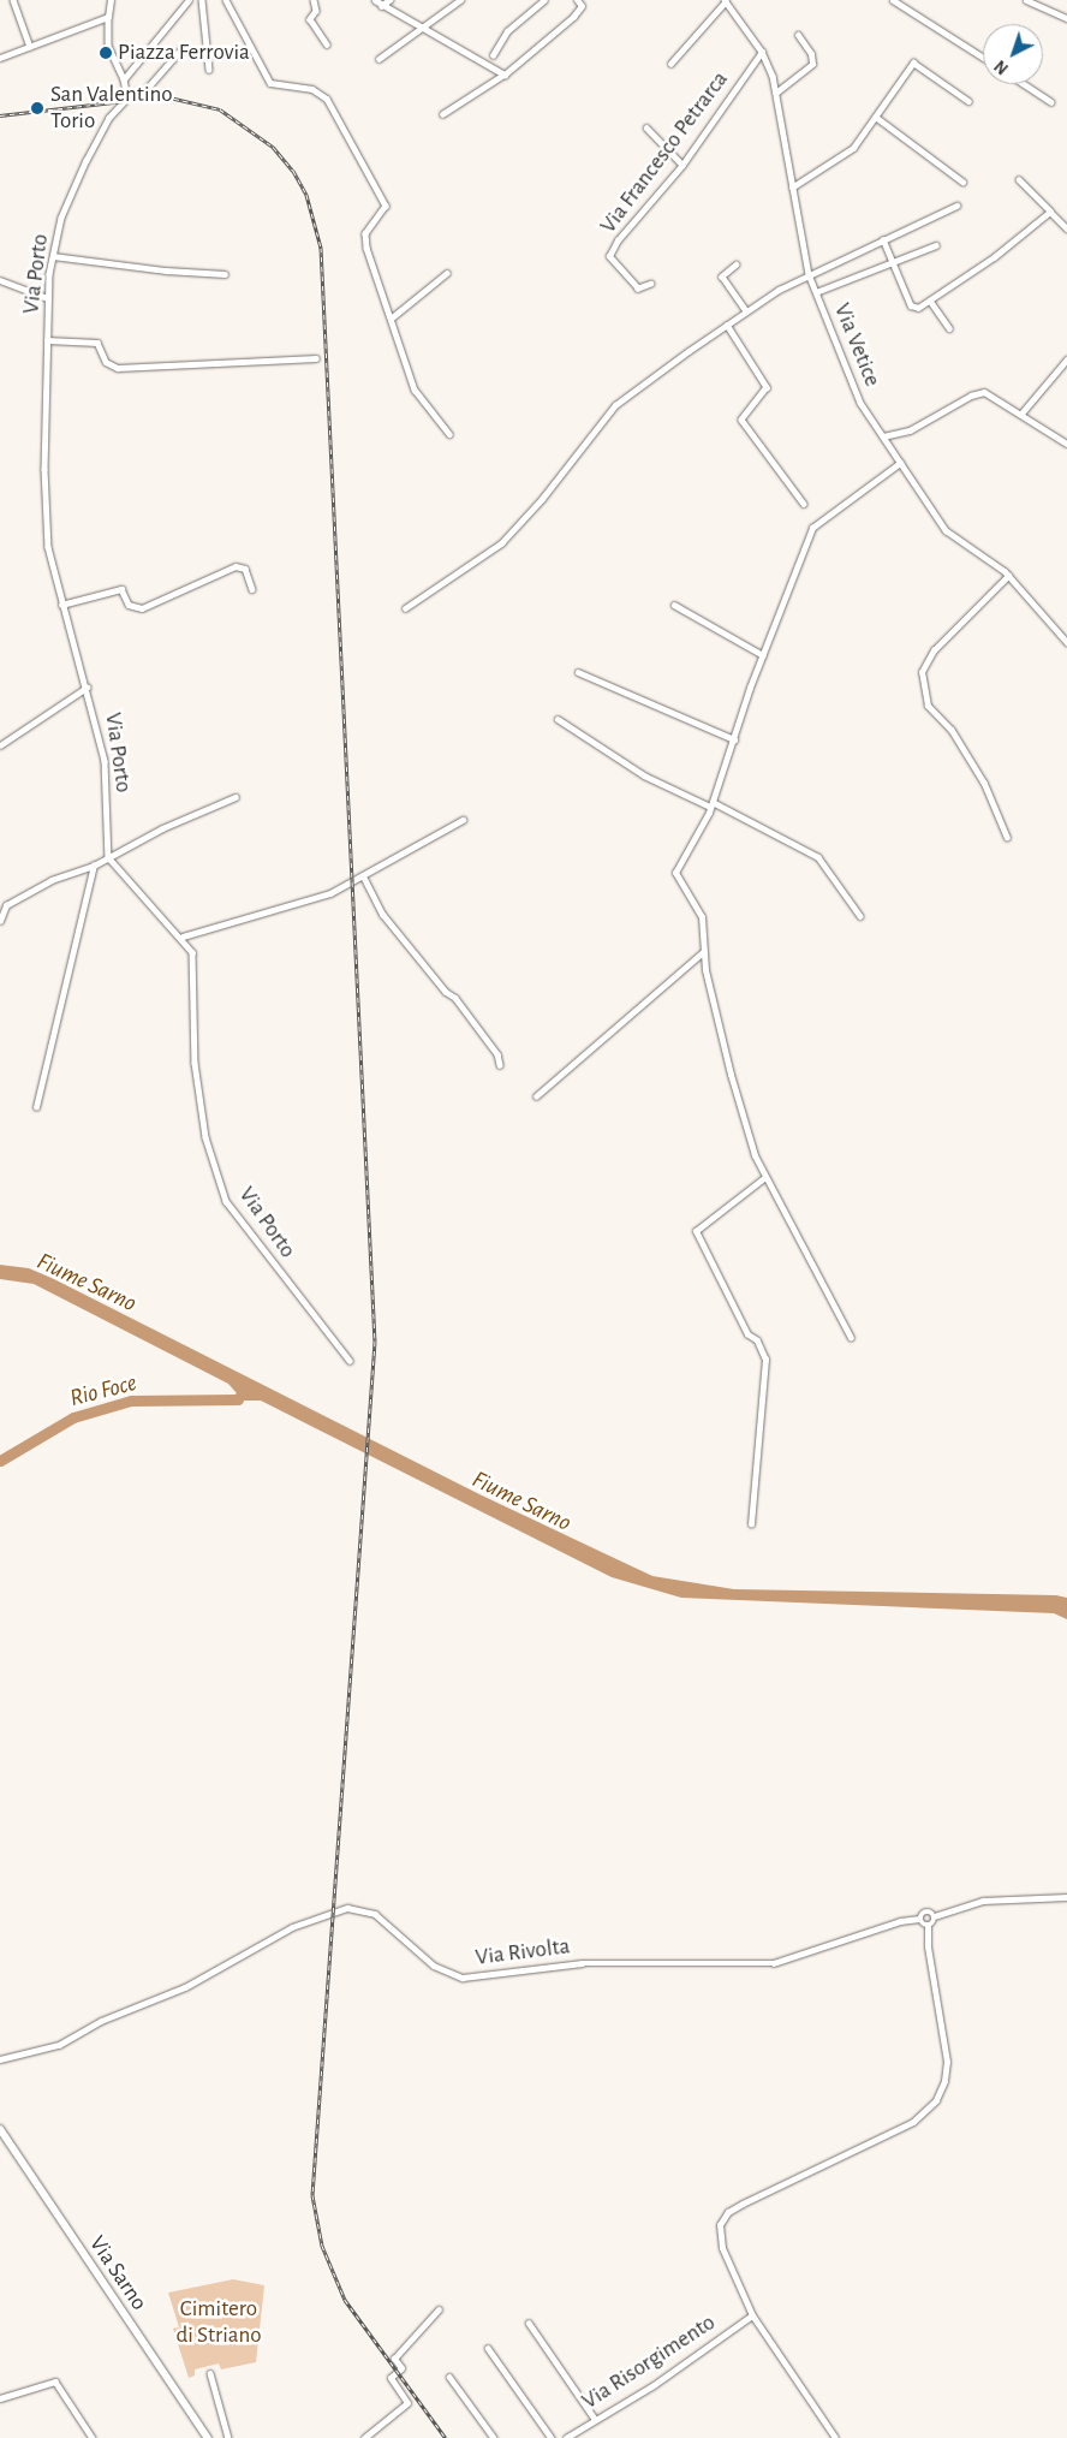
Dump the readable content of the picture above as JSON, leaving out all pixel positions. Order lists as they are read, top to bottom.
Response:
{
  "streets": {
    "main road": ["Via Sarno"],
    "street": [
      "Via Francesco Petrarca",
      "Via Porto",
      "Via Vetice",
      "Via Rivolta",
      "Via Risorgimento"
    ]
  },
  "crossings": [
    ["Via Francesco Petrarca", "Via Vetice"]
  ],
  "water": ["Fiume Sarno", "Rio Foce"],
  "parks": ["Cimitero di Striano"],
  "places": ["Piazza Ferrovia", "San Valentino Torio"],
  "north": "bottom left"
}
